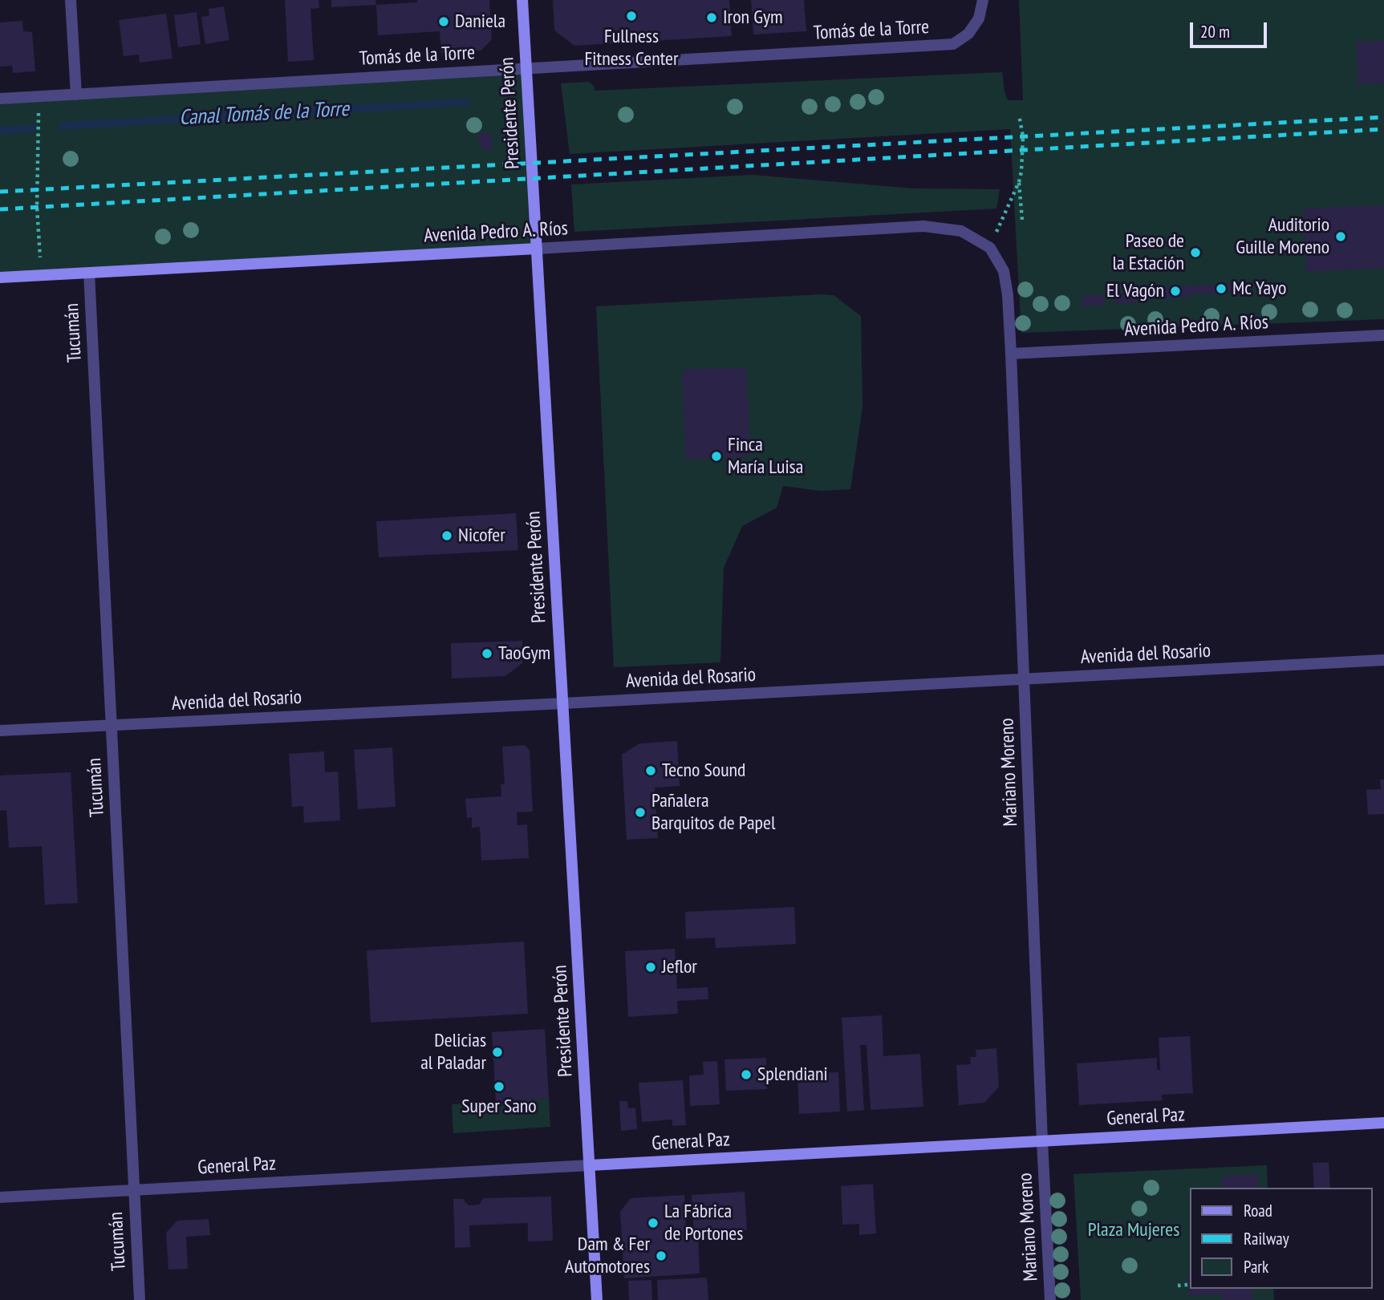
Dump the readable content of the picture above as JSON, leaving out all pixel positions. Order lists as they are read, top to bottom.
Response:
{
  "streets": {
    "main road": ["Presidente Perón", "Avenida Pedro A. Ríos", "General Paz"],
    "street": [
      "Tomás de la Torre",
      "Tucumán",
      "Avenida del Rosario",
      "Mariano Moreno"
    ]
  },
  "crossings": [
    ["Tomás de la Torre", "Presidente Perón"],
    ["Presidente Perón", "Avenida Pedro A. Ríos"],
    ["Presidente Perón", "Avenida del Rosario"],
    ["Presidente Perón", "General Paz"],
    ["Avenida Pedro A. Ríos", "Tucumán"],
    ["Avenida Pedro A. Ríos", "Mariano Moreno"],
    ["Tucumán", "Avenida del Rosario"],
    ["Tucumán", "General Paz"],
    ["Avenida del Rosario", "Mariano Moreno"],
    ["Mariano Moreno", "General Paz"]
  ],
  "water": ["Canal Tomás de la Torre"],
  "parks": ["Plaza Mujeres"],
  "places": [
    "Fullness Fitness Center",
    "Iron Gym",
    "Daniela",
    "Auditorio Guille Moreno",
    "Paseo de la Estación",
    "Mc Yayo",
    "El Vagón",
    "Finca María Luisa",
    "Nicofer",
    "TaoGym",
    "Tecno Sound",
    "Pañalera Barquitos de Papel",
    "Jeflor",
    "Delicias al Paladar",
    "Splendiani",
    "Super Sano",
    "La Fábrica de Portones",
    "Dam & Fer Automotores"
  ],
  "legend": ["Road", "Railway", "Park"],
  "scale_bar": "20 m"
}
